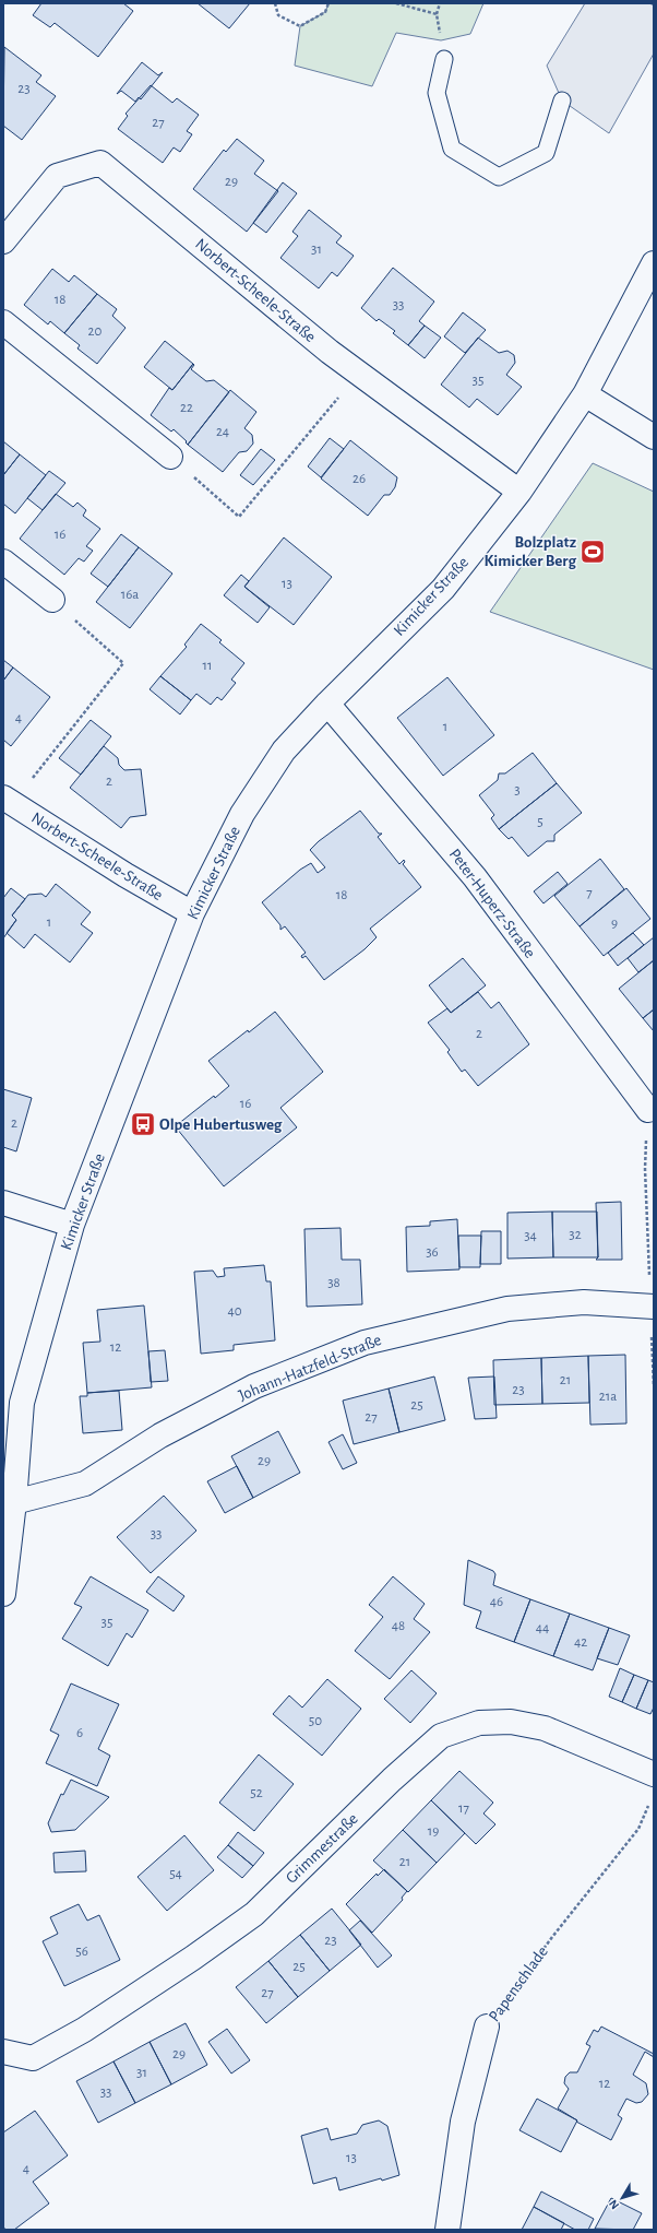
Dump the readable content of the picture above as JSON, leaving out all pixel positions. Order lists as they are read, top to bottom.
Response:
{
  "streets": {
    "street": [
      "Norbert-Scheele-Straße",
      "Kimicker Straße",
      "Peter-Huperz-Straße",
      "Johann-Hatzfeld-Straße",
      "Grimmestraße",
      "Papenschlade"
    ]
  },
  "crossings": [
    ["Norbert-Scheele-Straße", "Kimicker Straße"],
    ["Kimicker Straße", "Peter-Huperz-Straße"],
    ["Kimicker Straße", "Johann-Hatzfeld-Straße"]
  ],
  "places": {
    "sports": ["Bolzplatz Kimicker Berg"],
    "bus stop": ["Olpe Hubertusweg"]
  },
  "house_numbers": [
    "23",
    "27",
    "29",
    "31",
    "18",
    "33",
    "20",
    "35",
    "22",
    "24",
    "26",
    "16",
    "13",
    "16a",
    "11",
    "4",
    "1",
    "2",
    "3",
    "5",
    "7",
    "18",
    "1",
    "9",
    "2",
    "16",
    "2",
    "32",
    "34",
    "36",
    "38",
    "40",
    "12",
    "21",
    "23",
    "21a",
    "25",
    "27",
    "29",
    "33",
    "46",
    "35",
    "48",
    "44",
    "42",
    "50",
    "6",
    "52",
    "17",
    "19",
    "21",
    "54",
    "23",
    "56",
    "25",
    "27",
    "29",
    "31",
    "12",
    "33",
    "13",
    "4"
  ],
  "north": "bottom left"
}
